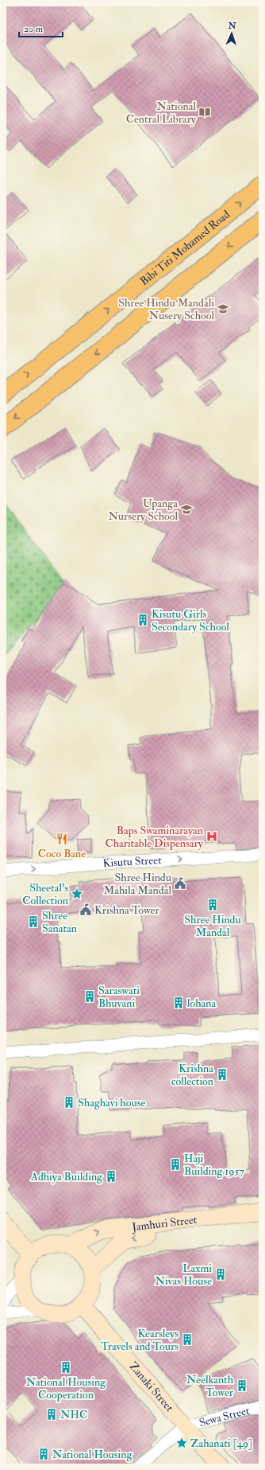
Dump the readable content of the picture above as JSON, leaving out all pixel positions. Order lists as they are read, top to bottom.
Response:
{
  "streets": {
    "highway": ["Bibi Titi Mohamed Road"],
    "street": [
      "Kisutu Street",
      "Jamhuri Street",
      "Zanaki Street",
      "Sewa Street"
    ]
  },
  "crossings": [
    ["Jamhuri Street", "Zanaki Street"],
    ["Zanaki Street", "Sewa Street"]
  ],
  "one_way": ["Kisutu Street"],
  "places": {
    "library": ["National Central Library"],
    "school or university": ["Shree Hindu Mandali Nusery School", "Upanga Nursery School"],
    "building": [
      "Kisutu Girls Secondary School",
      "Shree Hindu Mandal",
      "Shree Sanatan",
      "Saraswati Bhuvani",
      "lohana",
      "Krishna collection",
      "Shaghavi house",
      "Haji Building 1957",
      "Adhiya Building",
      "Laxmi Nivas House",
      "Kearsleys Travels and Tours",
      "National Housing Cooperation",
      "Neelkanth Tower",
      "NHC",
      "National Housing"
    ],
    "hospital": ["Baps Swaminarayan Charitable Dispensary"],
    "restaurant": ["Coco Bane"],
    "public building": ["Shree Hindu Mahila Mandal", "Krishna Tower"],
    "place": ["Sheetal's Collection", "Zahanati [49]"]
  },
  "scale_bar": "20 m",
  "north": "top"
}
